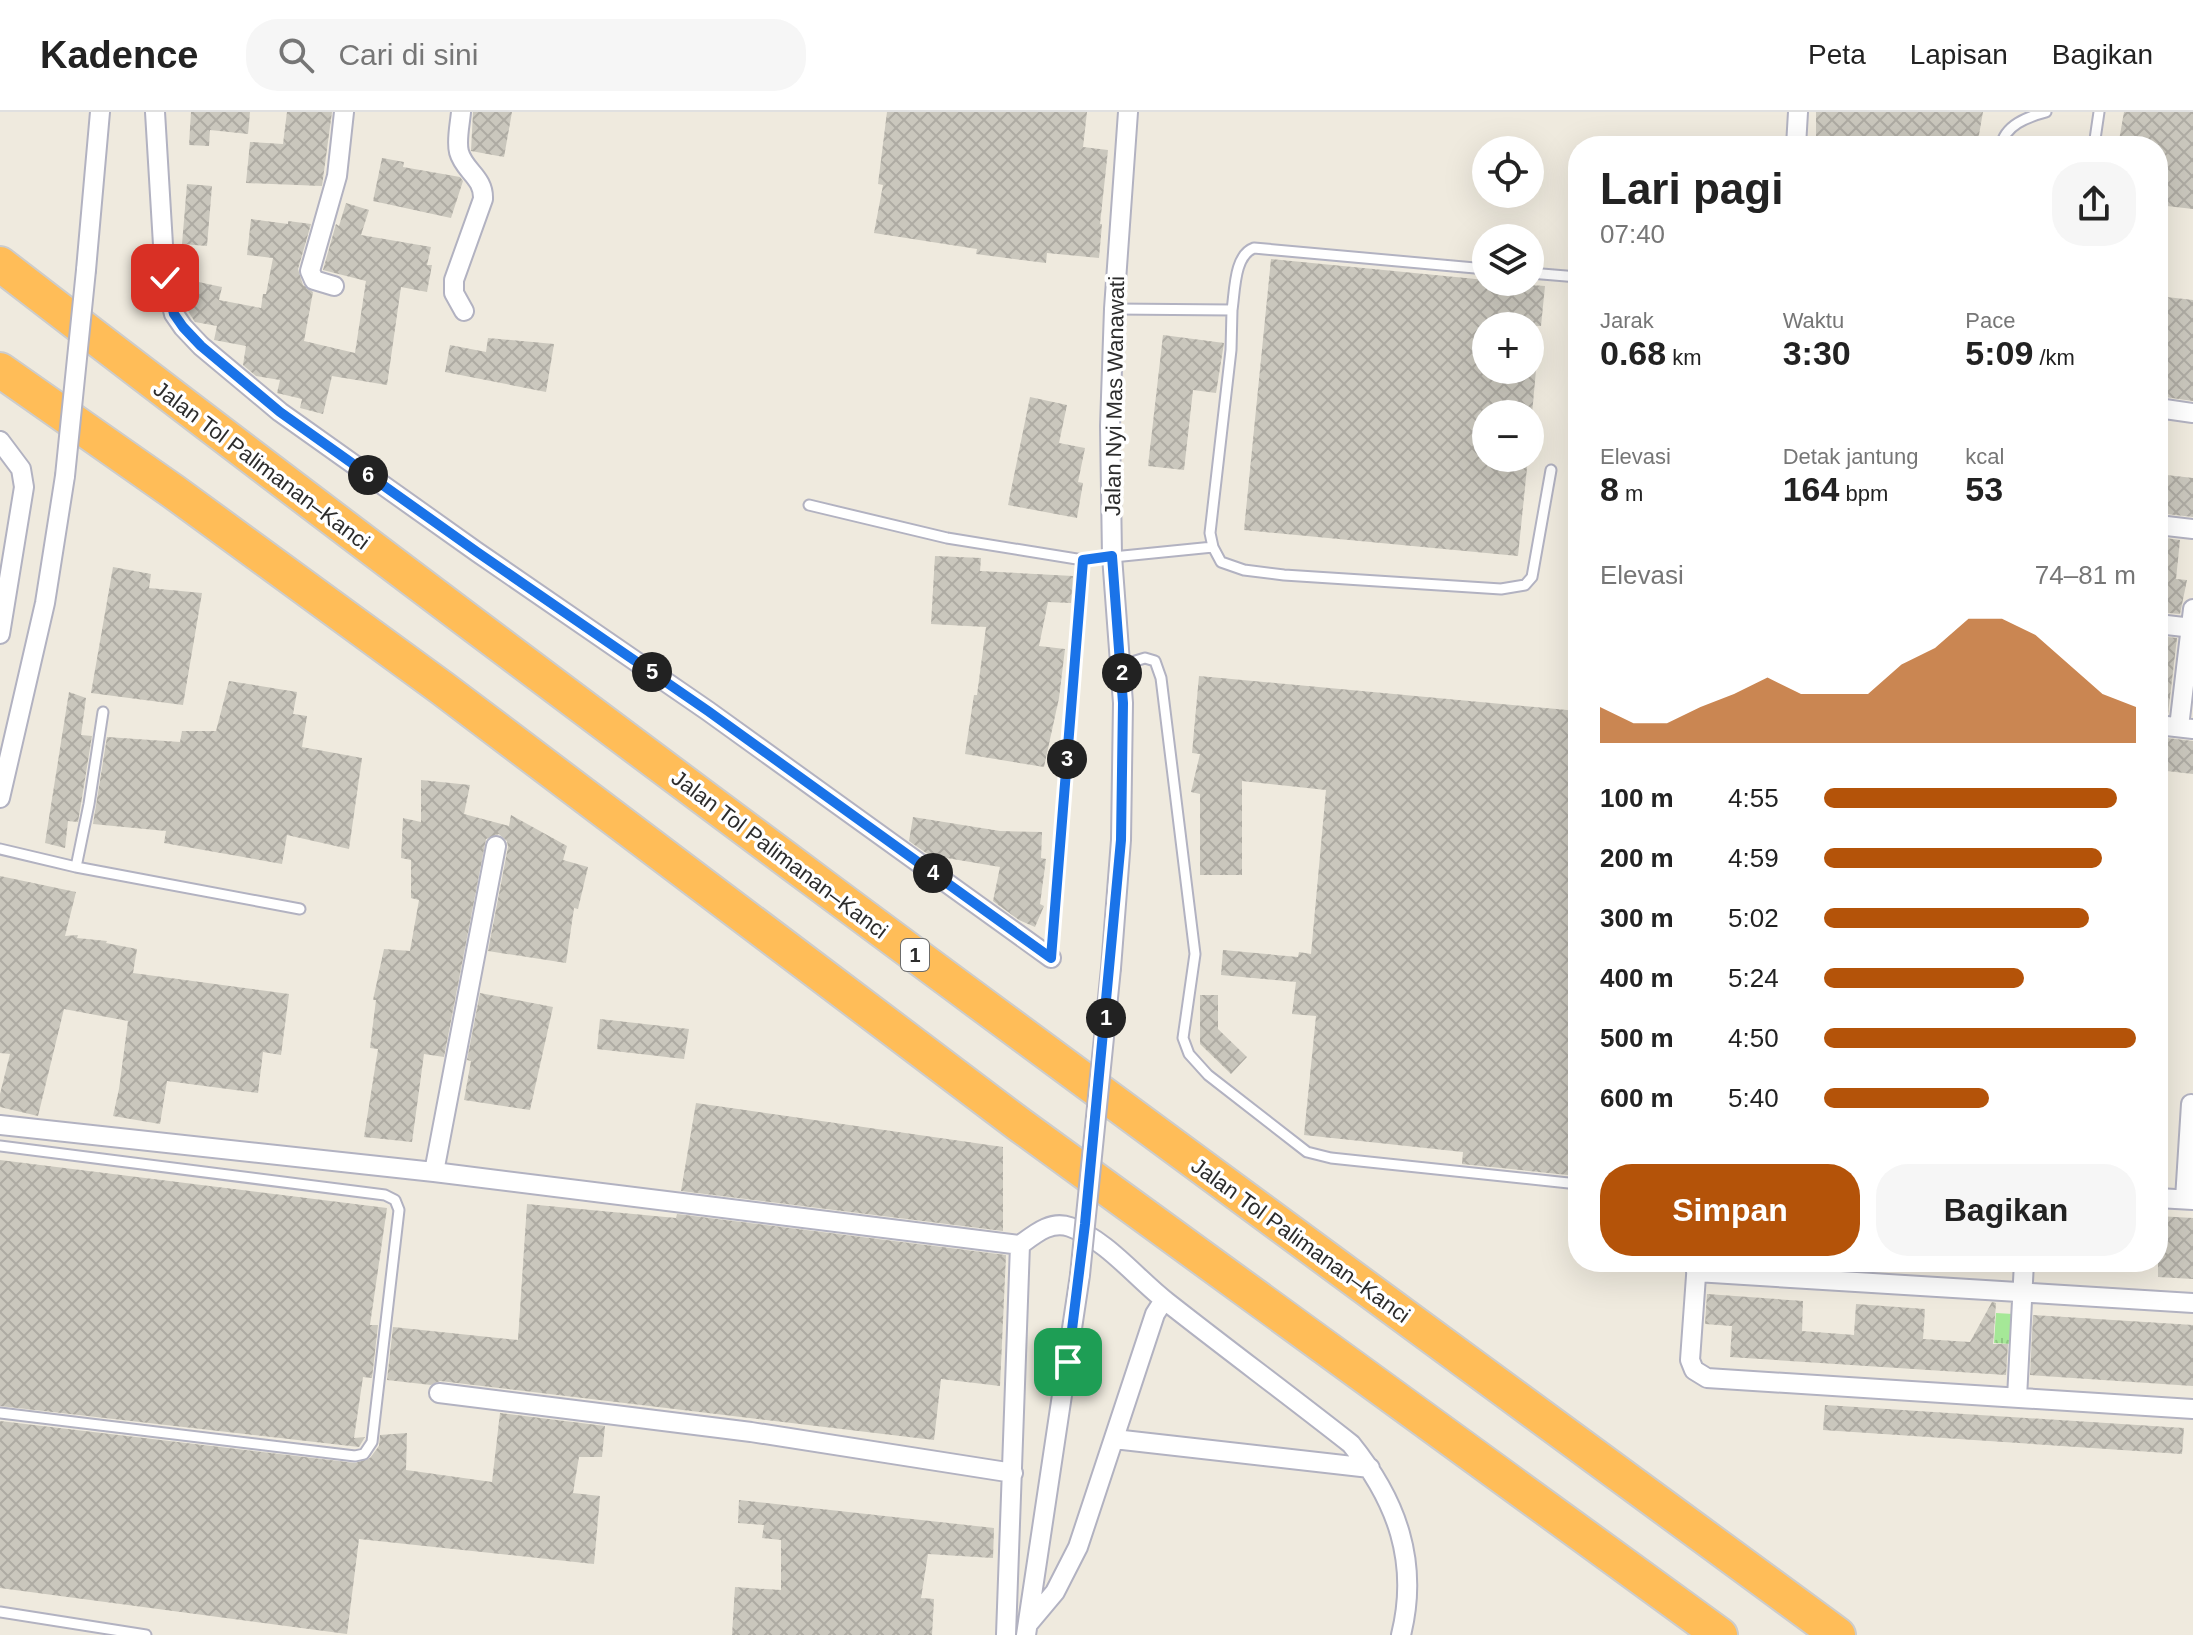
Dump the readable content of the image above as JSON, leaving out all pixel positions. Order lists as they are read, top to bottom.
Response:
{
  "streets": {
    "highway": ["Jalan Tol Palimanan–Kanci", "1"],
    "street": ["Jalan Nyi Mas Wanawati"]
  },
  "page": {
    "header": "Kadence",
    "search": "Cari di sini",
    "nav": ["Peta", "Lapisan", "Bagikan"],
    "map_buttons": ["+", "−"],
    "heading": ["Lari pagi", "07:40"],
    "stats": [
      ["Jarak", "0.68 km"],
      ["Waktu", "3:30"],
      ["Pace", "5:09 /km"],
      ["Elevasi", "8 m"],
      ["Detak jantung", "164 bpm"],
      ["kcal", "53"]
    ],
    "pins": [
      "6",
      "5",
      "2",
      "3",
      "4",
      "1"
    ],
    "chart": ["Elevasi", "74–81 m"],
    "list": [
      {
        "name": "100 m",
        "note": "4:55"
      },
      {
        "name": "200 m",
        "note": "4:59"
      },
      {
        "name": "300 m",
        "note": "5:02"
      },
      {
        "name": "400 m",
        "note": "5:24"
      },
      {
        "name": "500 m",
        "note": "4:50"
      },
      {
        "name": "600 m",
        "note": "5:40"
      }
    ],
    "buttons": ["Simpan", "Bagikan"]
  }
}
